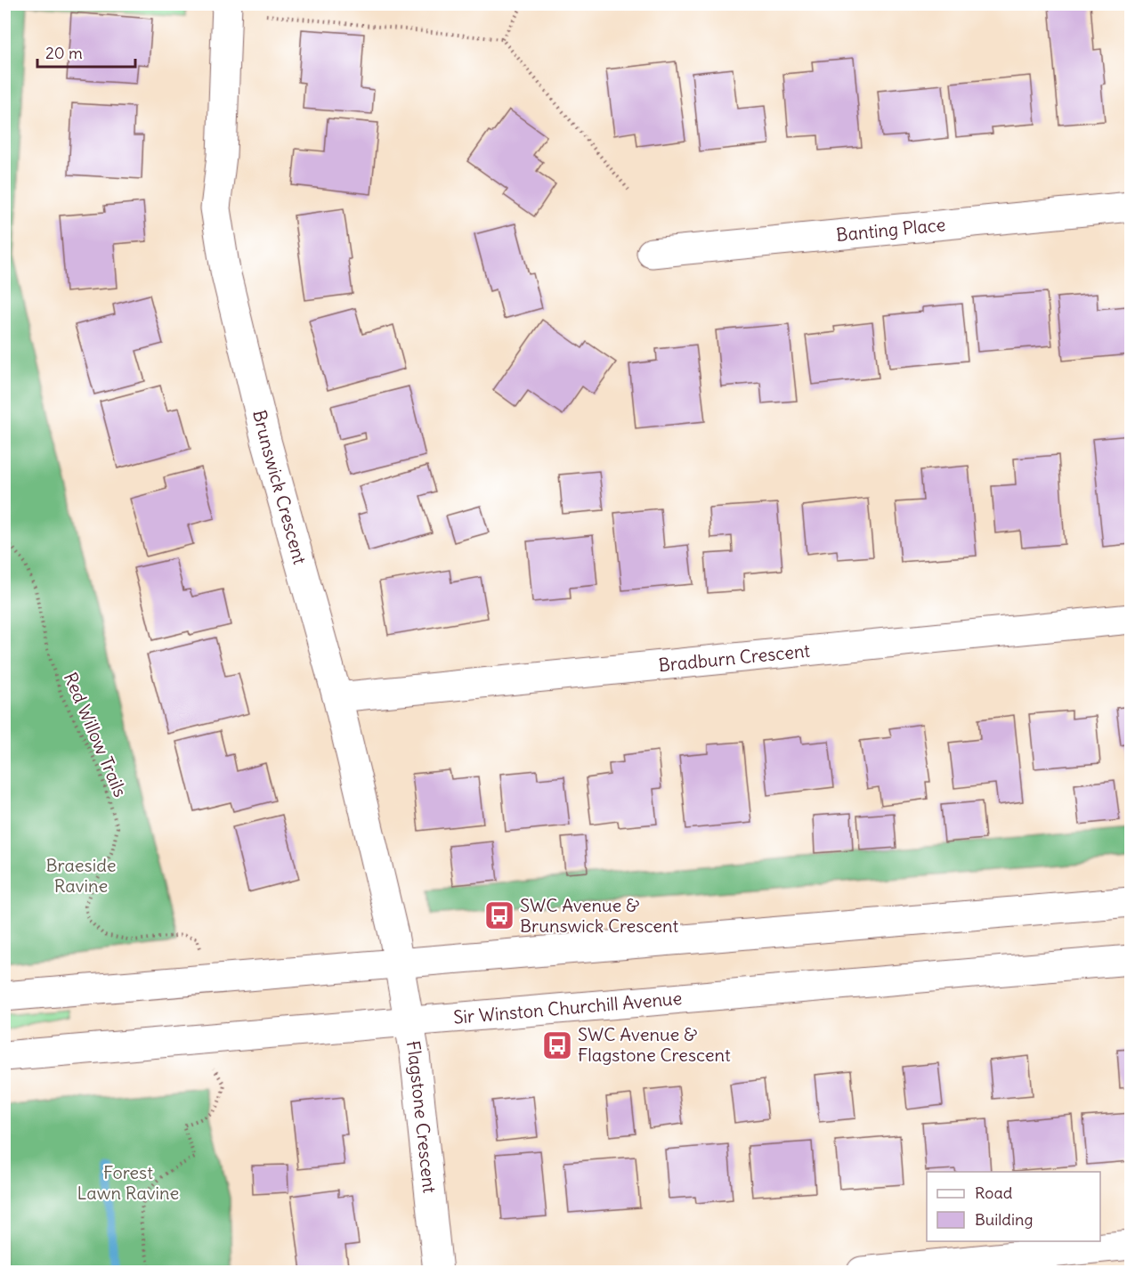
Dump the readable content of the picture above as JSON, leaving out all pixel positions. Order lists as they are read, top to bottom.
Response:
{
  "streets": {
    "street": [
      "Banting Place",
      "Brunswick Crescent",
      "Bradburn Crescent",
      "Sir Winston Churchill Avenue",
      "Flagstone Crescent"
    ],
    "path": ["Red Willow Trails"]
  },
  "crossings": [
    ["Brunswick Crescent", "Bradburn Crescent"],
    ["Brunswick Crescent", "Flagstone Crescent"],
    ["Sir Winston Churchill Avenue", "Flagstone Crescent"]
  ],
  "parks": ["Braeside Ravine", "Forest Lawn Ravine"],
  "places": {
    "bus stop": ["SWC Avenue & Brunswick Crescent", "SWC Avenue & Flagstone Crescent"]
  },
  "legend": ["Road", "Building"],
  "scale_bar": "20 m"
}
